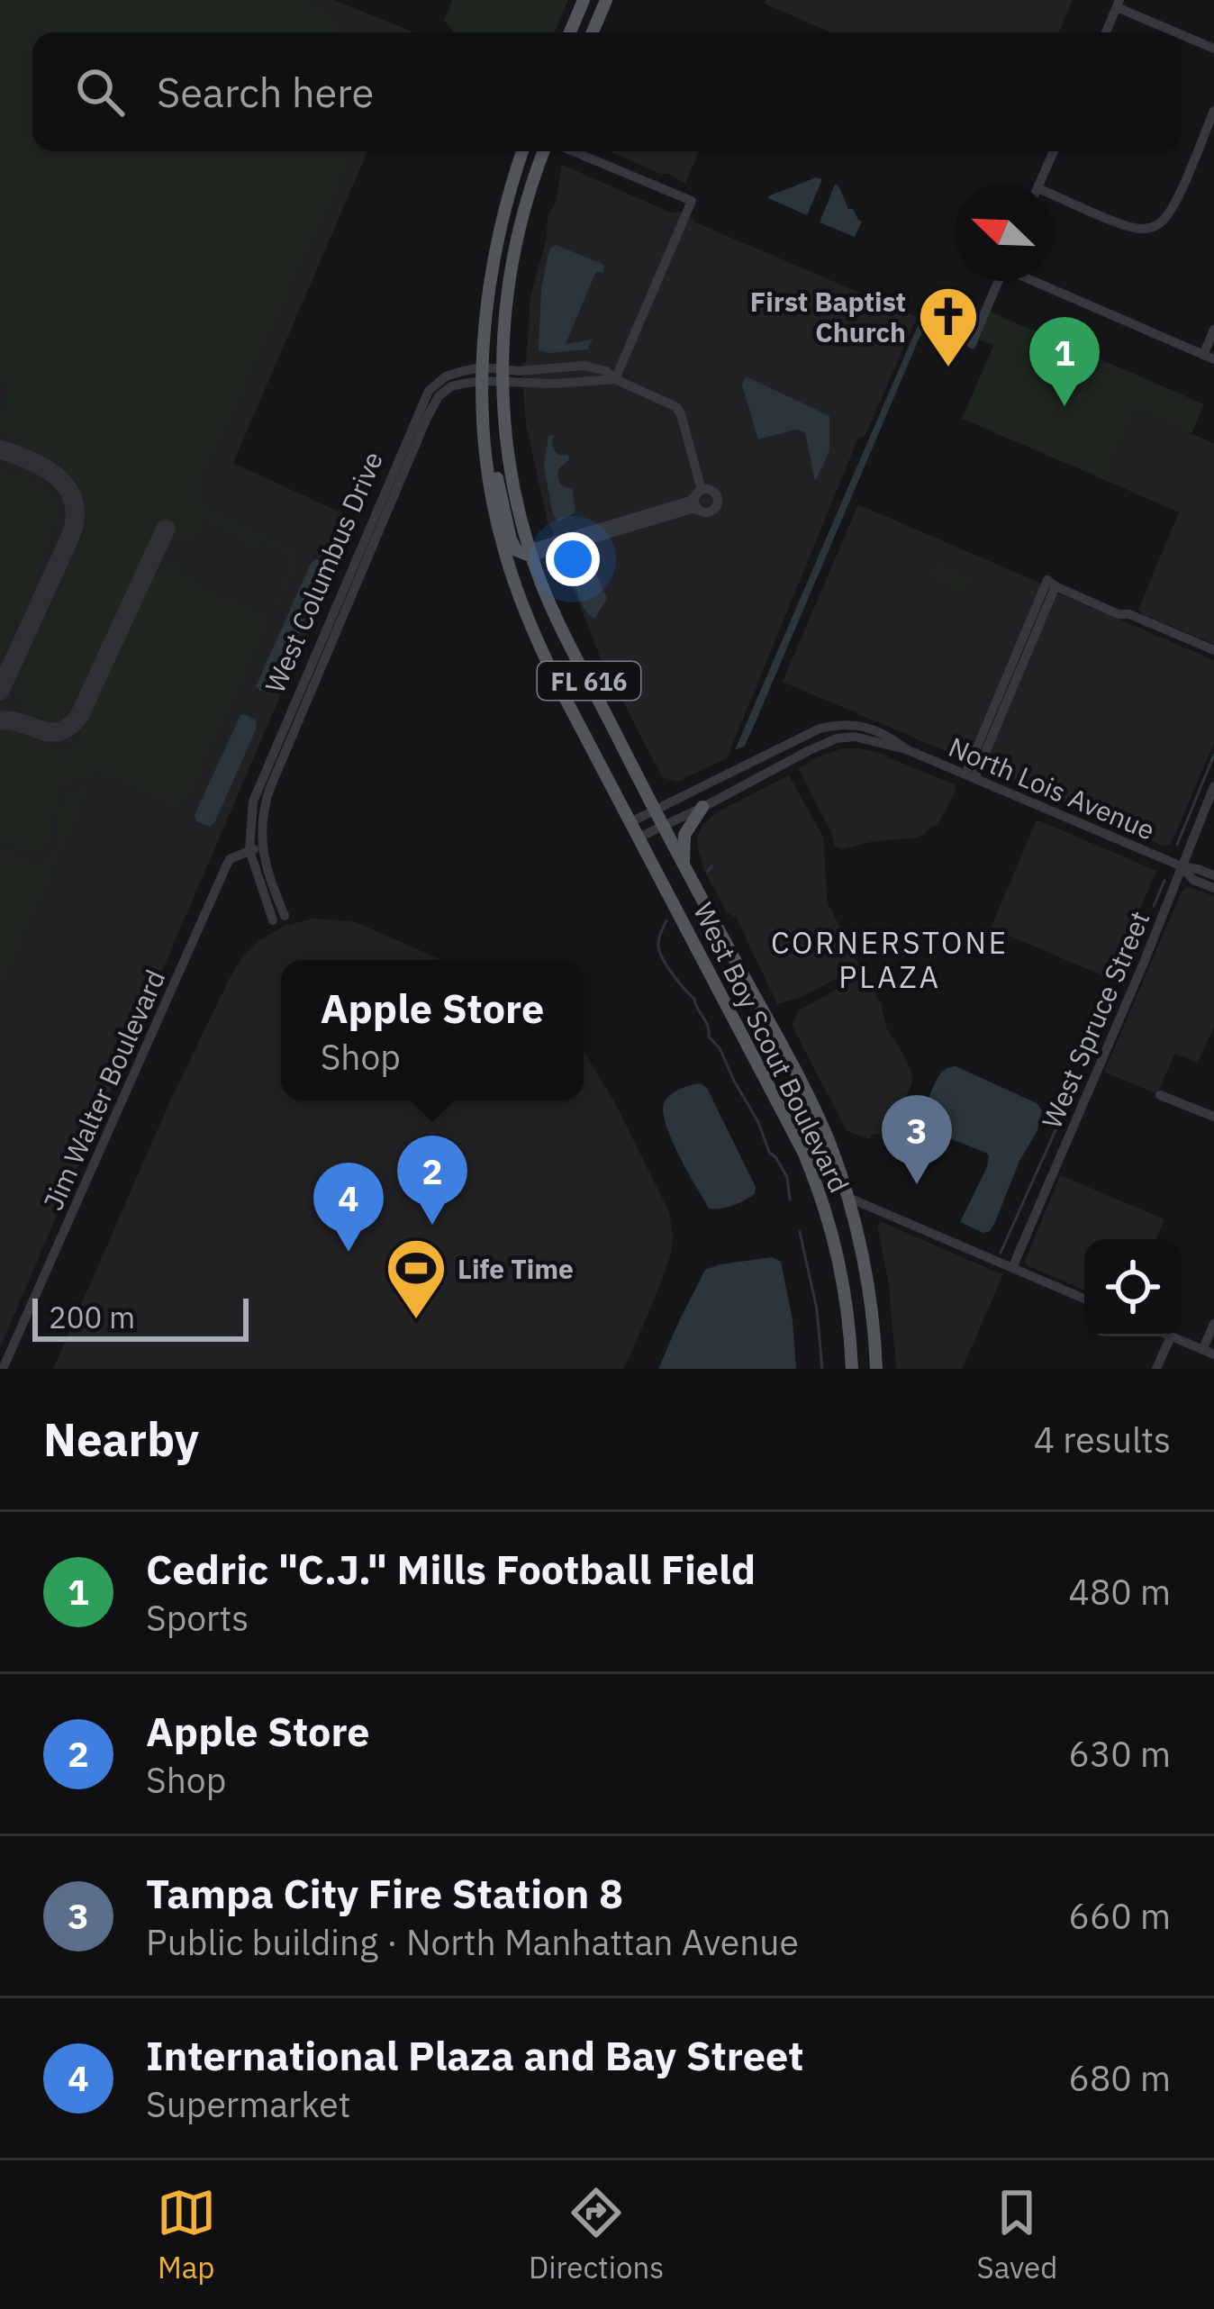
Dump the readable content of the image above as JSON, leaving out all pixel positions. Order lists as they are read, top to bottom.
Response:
{
  "streets": {
    "main road": ["FL 616", "West Boy Scout Boulevard"],
    "street": [
      "West Columbus Drive",
      "North Lois Avenue",
      "West Spruce Street",
      "Jim Walter Boulevard"
    ]
  },
  "crossings": [
    ["West Columbus Drive", "West Boy Scout Boulevard"],
    ["West Columbus Drive", "Jim Walter Boulevard"],
    ["North Lois Avenue", "West Spruce Street"],
    ["North Lois Avenue", "West Boy Scout Boulevard"]
  ],
  "districts": ["CORNERSTONE PLAZA"],
  "places": {
    "church": ["First Baptist Church"],
    "sports": ["Life Time"]
  },
  "scale_bar": "200 m",
  "north": "top left",
  "page": {
    "search": "Search here",
    "pins": [
      "1",
      "3",
      "2",
      "4"
    ],
    "popup": ["Apple Store", "Shop"],
    "scale": "200 m",
    "heading": ["Nearby", "4 results"],
    "list": [
      {
        "mark": "1",
        "name": "Cedric \"C.J.\" Mills Football Field",
        "note": "Sports",
        "value": "480 m"
      },
      {
        "mark": "2",
        "name": "Apple Store",
        "note": "Shop",
        "value": "630 m"
      },
      {
        "mark": "3",
        "name": "Tampa City Fire Station 8",
        "note": "Public building · North Manhattan Avenue",
        "value": "660 m"
      },
      {
        "mark": "4",
        "name": "International Plaza and Bay Street",
        "note": "Supermarket",
        "value": "680 m"
      }
    ],
    "nav": ["Map", "Directions", "Saved"]
  }
}
